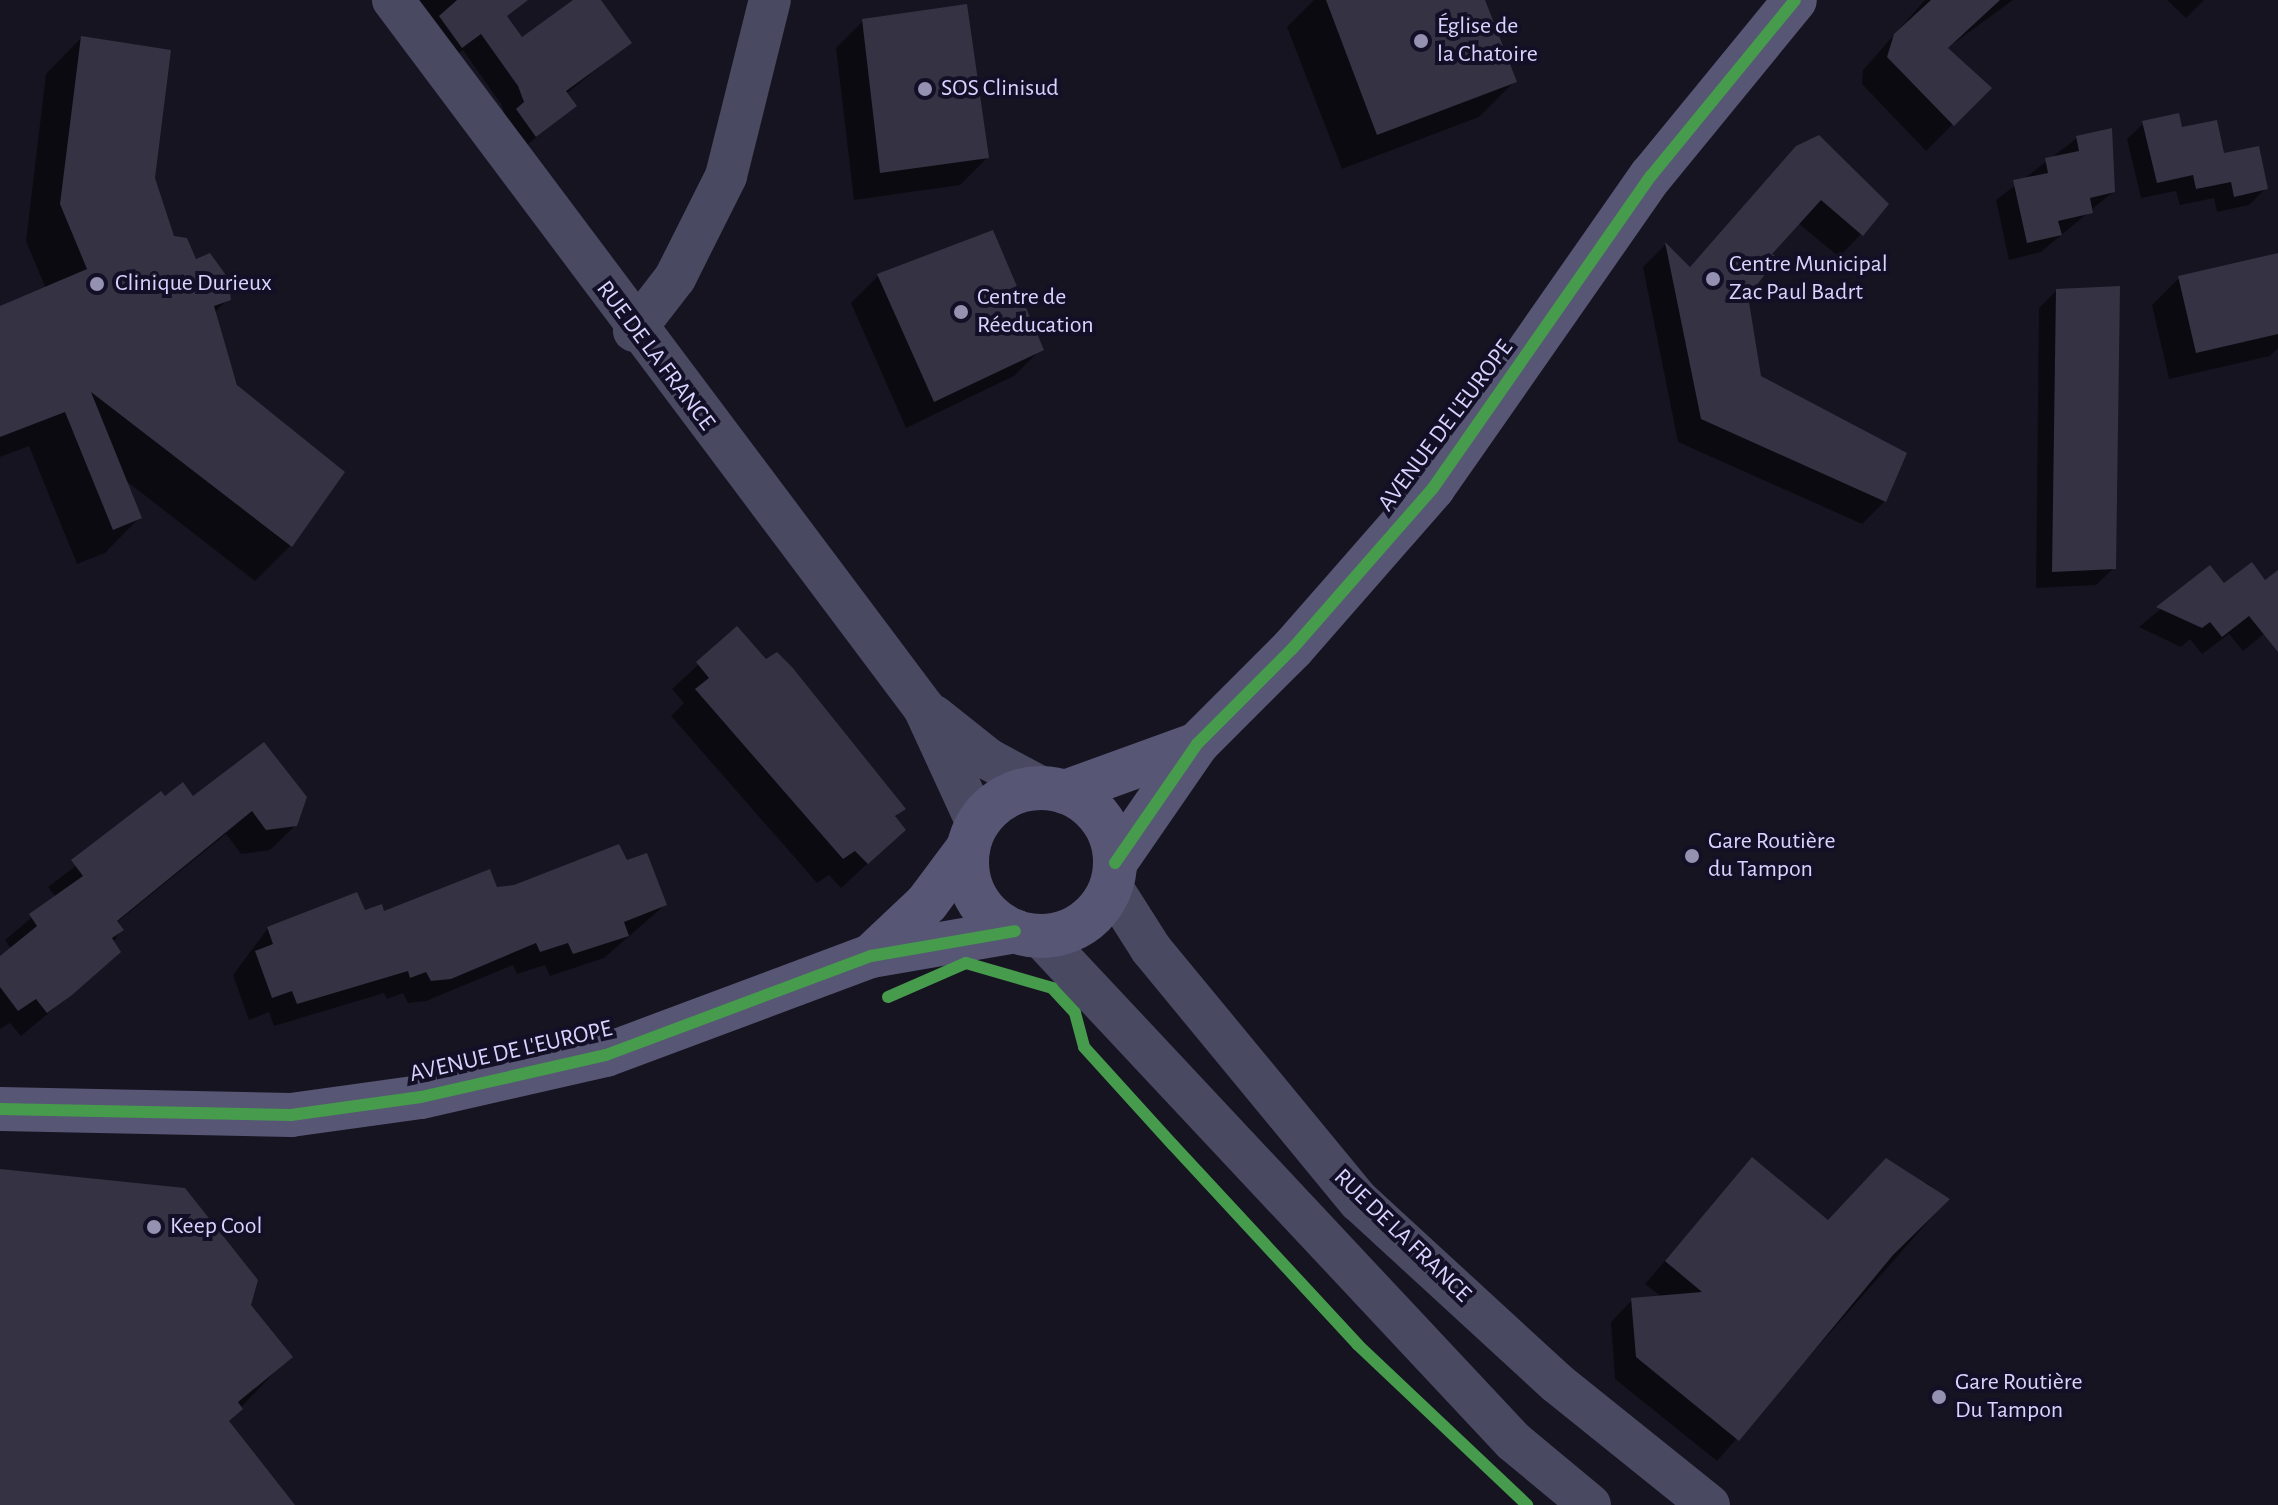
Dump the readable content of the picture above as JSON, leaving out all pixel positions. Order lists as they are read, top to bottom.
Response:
{
  "streets": {
    "street": ["RUE DE LA FRANCE", "AVENUE DE L'EUROPE"]
  },
  "crossings": [
    ["RUE DE LA FRANCE", "AVENUE DE L'EUROPE"]
  ],
  "places": [
    "Église de la Chatoire",
    "SOS Clinisud",
    "Centre Municipal Zac Paul Badrt",
    "Clinique Durieux",
    "Centre de Réeducation",
    "Gare Routière du Tampon",
    "Keep Cool",
    "Gare Routière Du Tampon"
  ]
}
